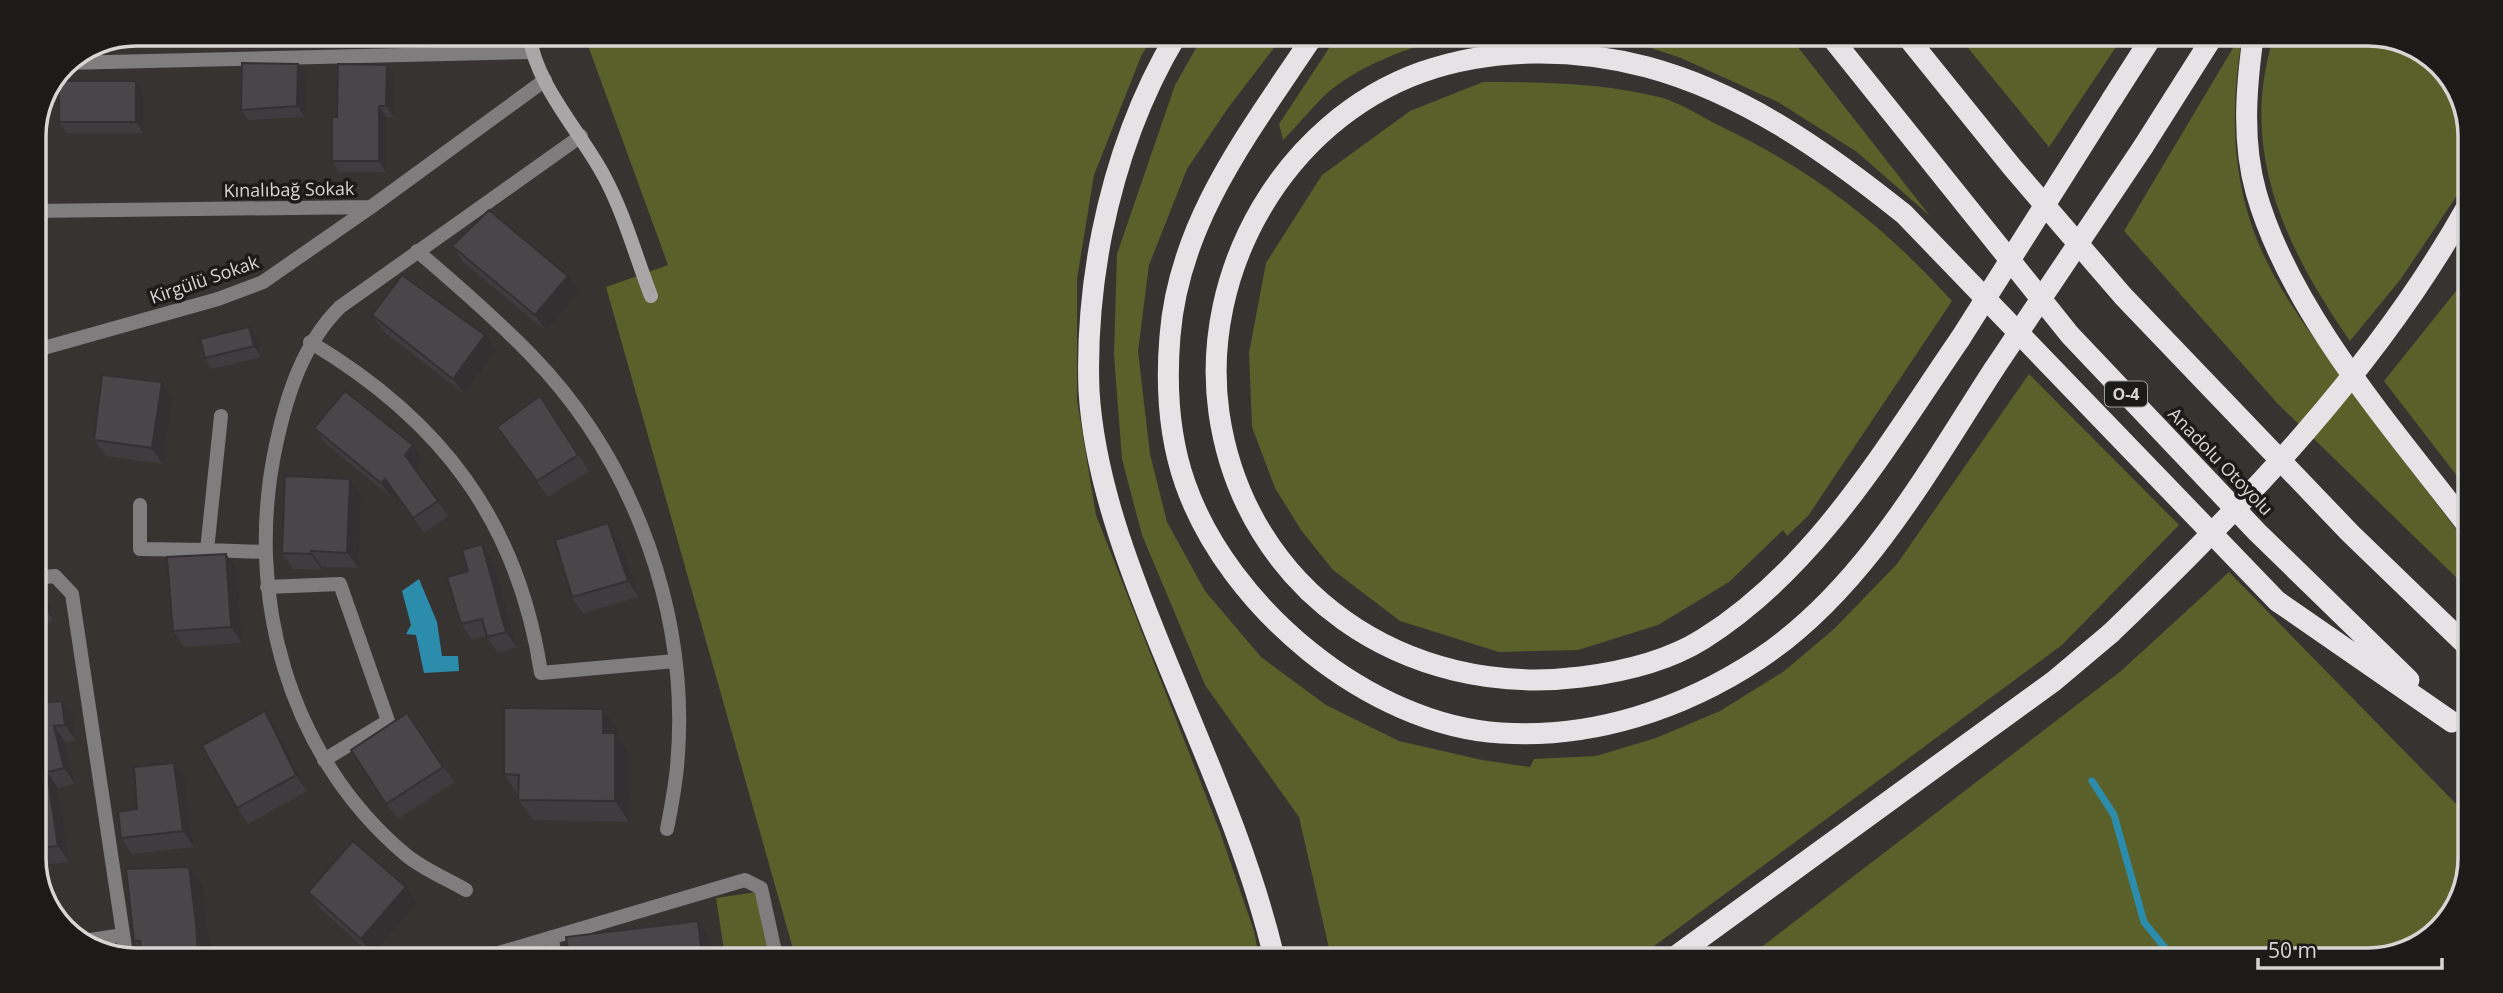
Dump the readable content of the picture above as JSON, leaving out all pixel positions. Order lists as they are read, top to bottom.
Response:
{
  "streets": {
    "highway": ["O-4", "Anadolu Otoyolu"],
    "street": ["Kınalıbağ Sokak", "Kirgülü Sokak"]
  },
  "crossings": [
    ["Kınalıbağ Sokak", "Kirgülü Sokak"]
  ],
  "scale_bar": "50 m"
}
